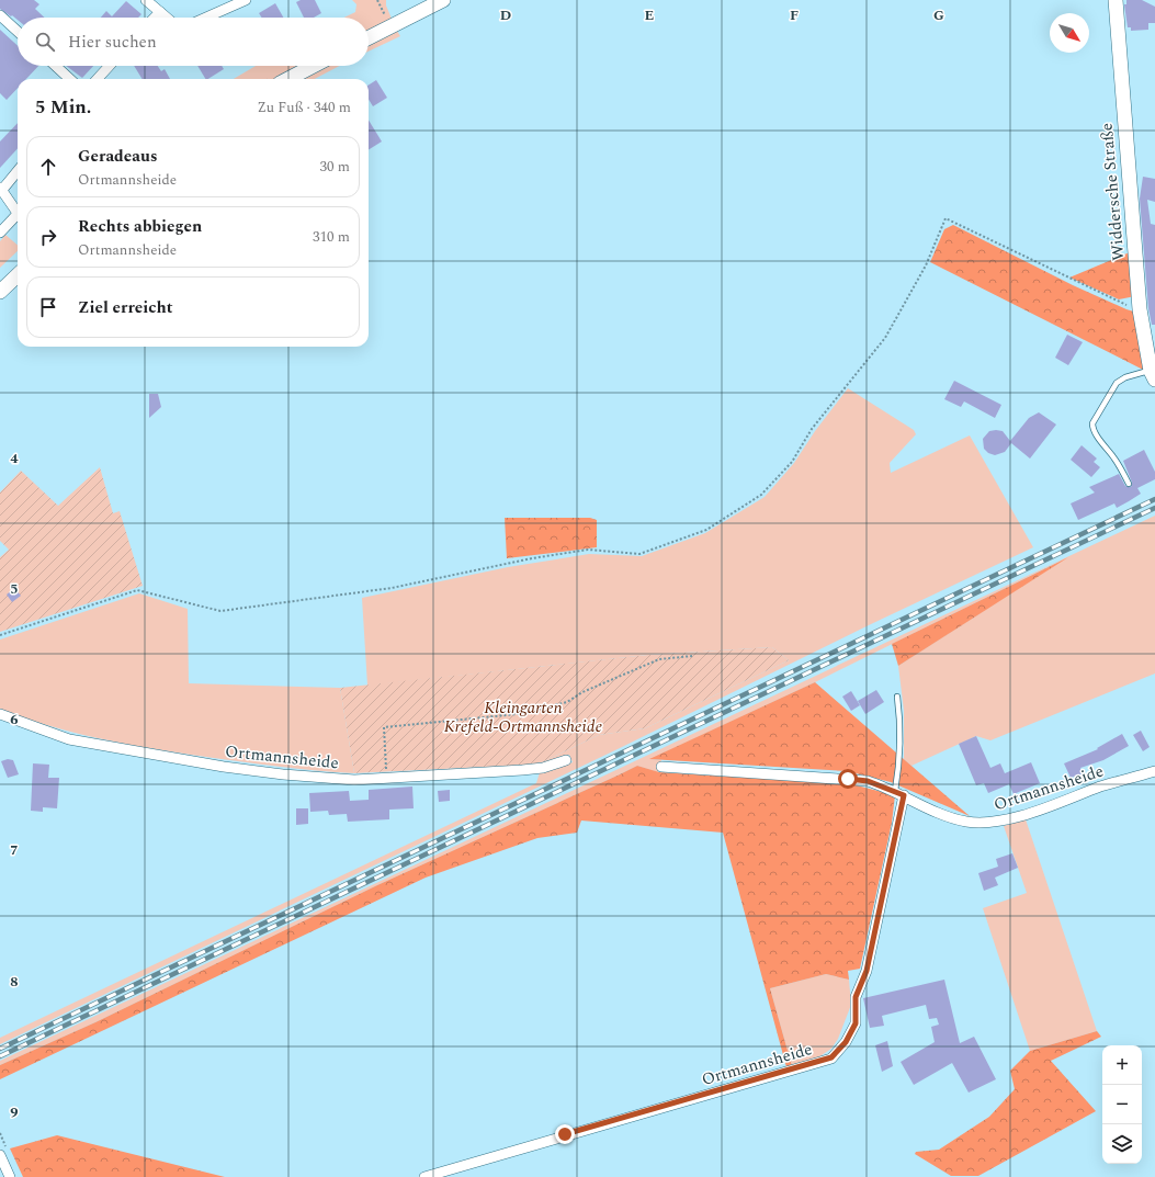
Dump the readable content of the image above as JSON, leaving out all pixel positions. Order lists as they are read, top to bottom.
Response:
{
  "streets": {
    "street": ["Widdersche Straße", "Ortmannsheide"]
  },
  "parks": ["Kleingarten Krefeld-Ortmannsheide"],
  "north": "bottom right",
  "page": {
    "search": "Hier suchen",
    "heading": ["5 Min.", "Zu Fuß · 340 m"],
    "list": [
      ["Geradeaus", "Ortmannsheide", "30 m"],
      ["Rechts abbiegen", "Ortmannsheide", "310 m"],
      "Ziel erreicht"
    ],
    "map_buttons": ["+", "−"]
  },
  "grid": {
    "columns": [
      "D",
      "E",
      "F",
      "G"
    ],
    "rows": [
      "4",
      "5",
      "6",
      "7",
      "8",
      "9"
    ]
  }
}
